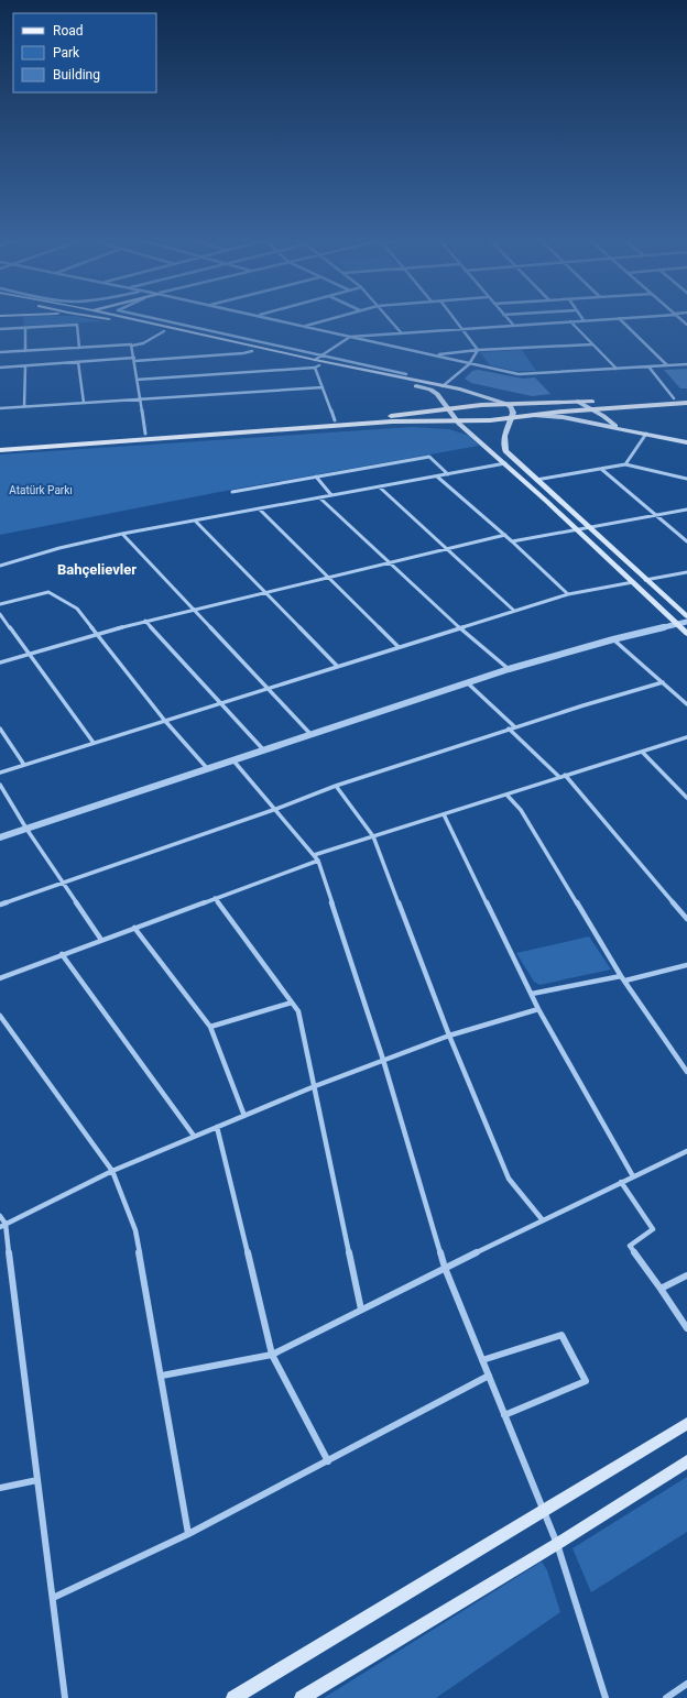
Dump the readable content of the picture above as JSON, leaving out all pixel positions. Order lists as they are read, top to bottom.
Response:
{
  "districts": ["Bahçelievler"],
  "parks": ["Atatürk Parkı"],
  "legend": ["Road", "Park", "Building"]
}
